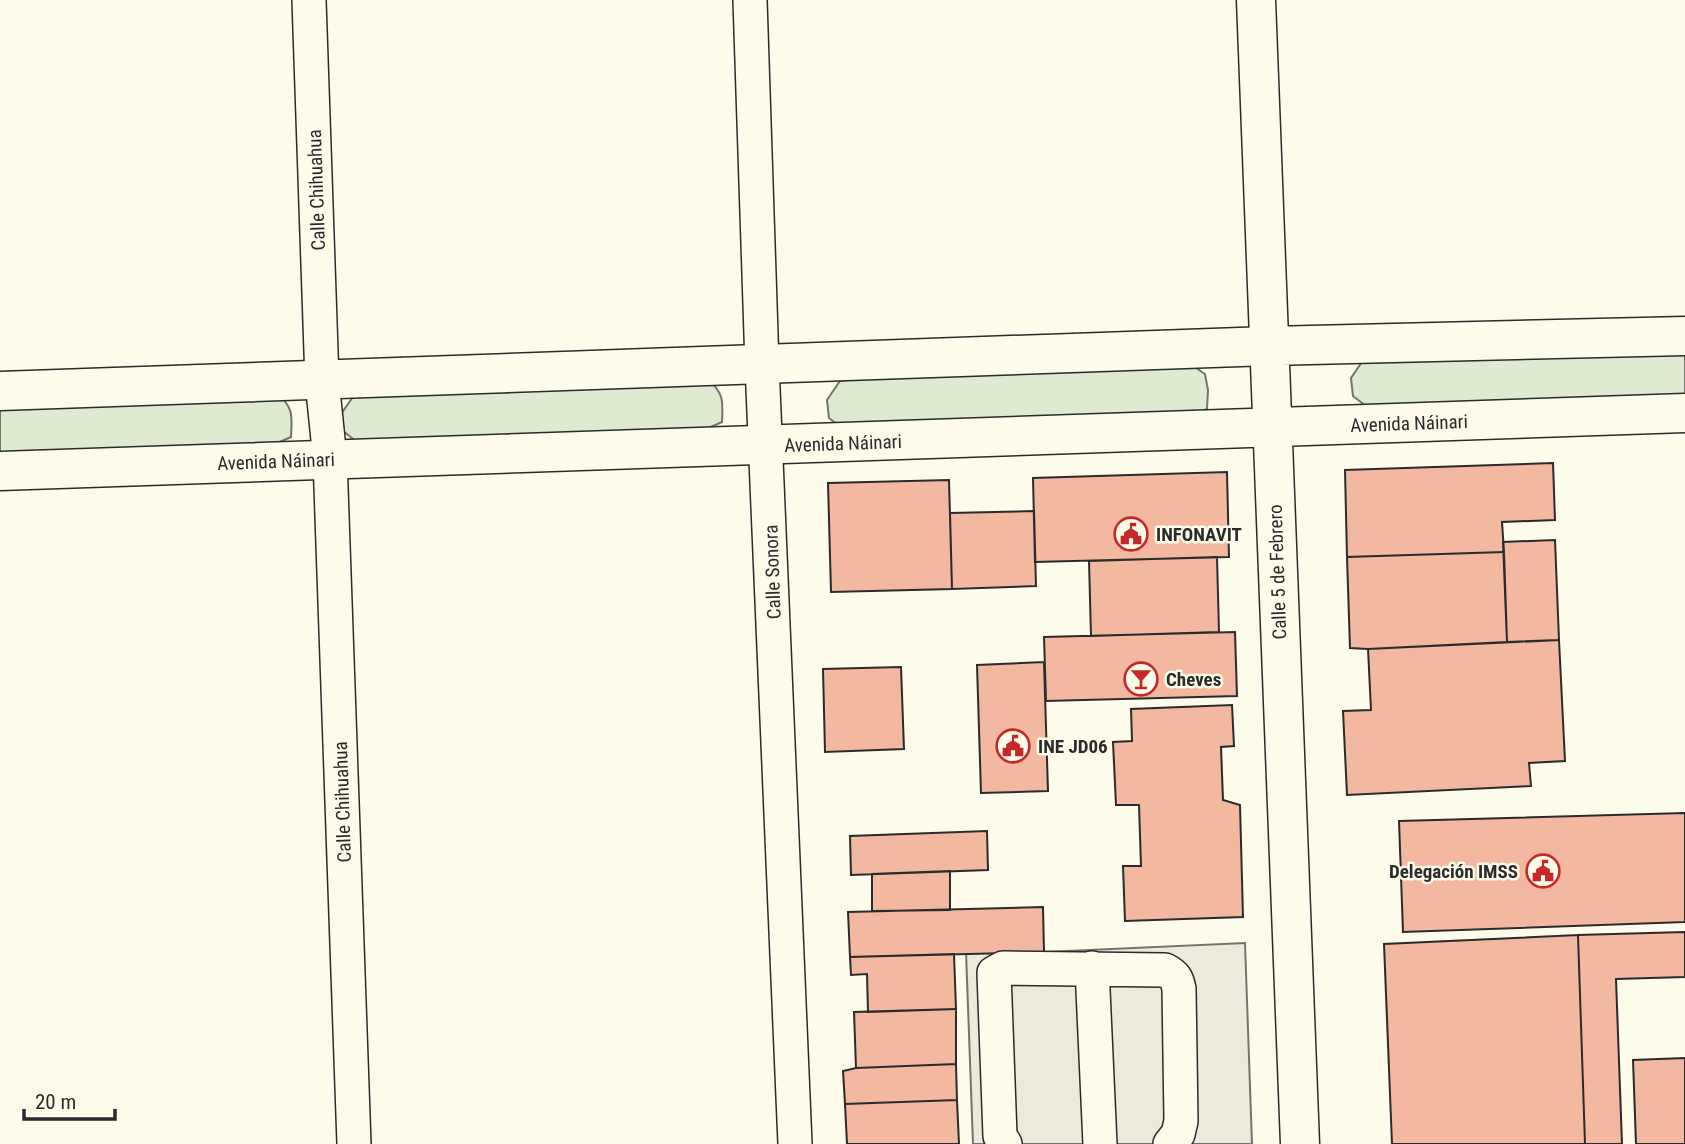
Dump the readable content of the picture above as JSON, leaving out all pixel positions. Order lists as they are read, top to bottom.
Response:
{
  "streets": {
    "main road": ["Avenida Náinari", "Calle 5 de Febrero"],
    "street": ["Calle Chihuahua", "Calle Sonora"]
  },
  "crossings": [
    ["Calle Chihuahua", "Avenida Náinari"],
    ["Avenida Náinari", "Calle Sonora"],
    ["Avenida Náinari", "Calle 5 de Febrero"]
  ],
  "places": {
    "public building": ["INFONAVIT", "INE JD06", "Delegación IMSS"],
    "bar": ["Cheves"]
  },
  "scale_bar": "20 m"
}
